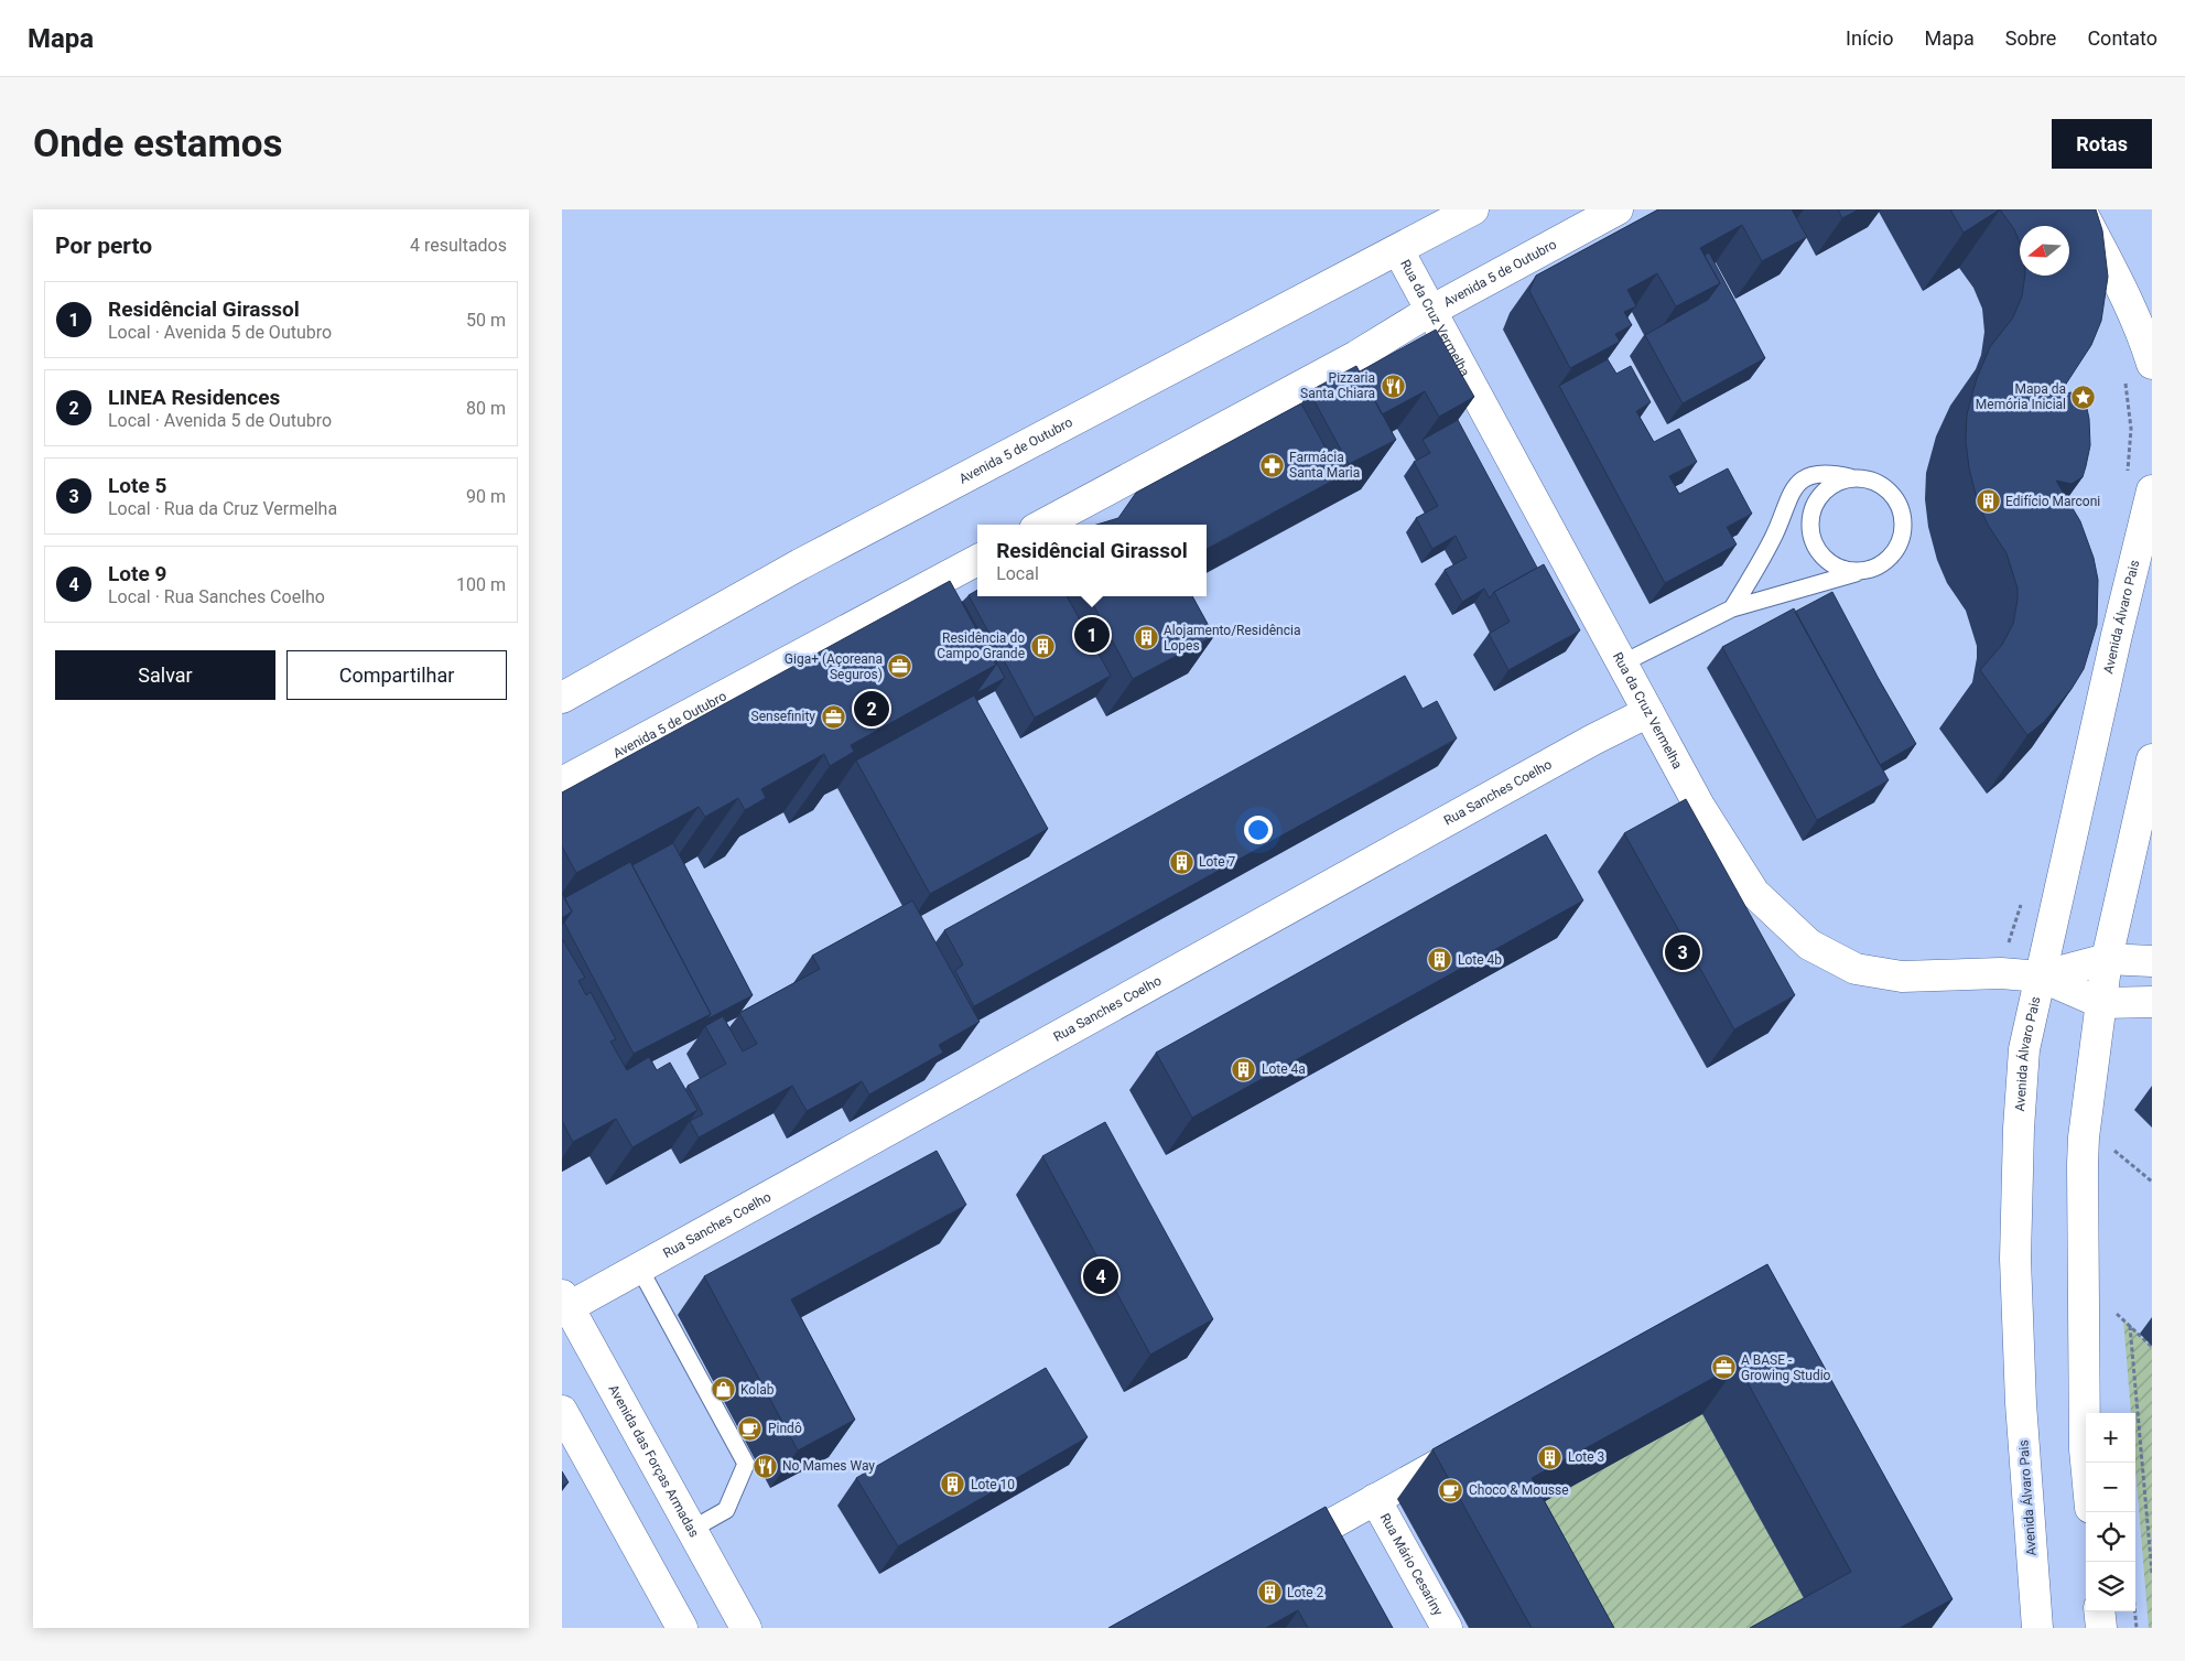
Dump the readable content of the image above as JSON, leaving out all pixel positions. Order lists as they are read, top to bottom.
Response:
{
  "streets": {
    "street": [
      "Avenida 5 de Outubro",
      "Rua da Cruz Vermelha",
      "Avenida Álvaro Pais",
      "Rua Sanches Coelho",
      "Avenida das Forças Armadas",
      "Rua Mário Cesariny"
    ]
  },
  "crossings": [
    ["Avenida 5 de Outubro", "Rua da Cruz Vermelha"],
    ["Rua da Cruz Vermelha", "Avenida Álvaro Pais"],
    ["Rua da Cruz Vermelha", "Rua Sanches Coelho"],
    ["Rua Sanches Coelho", "Avenida das Forças Armadas"]
  ],
  "places": {
    "restaurant": ["Pizzaria Santa Chiara", "No Mames Way"],
    "place": ["Mapa da Memória Inicial"],
    "pharmacy": ["Farmácia Santa Maria"],
    "building": [
      "Edifício Marconi",
      "Alojamento/Residência Lopes",
      "Residência do Campo Grande",
      "Lote 7",
      "Lote 4b",
      "Lote 4a",
      "Lote 3",
      "Lote 10",
      "Lote 2"
    ],
    "office": ["Giga+ (Açoreana Seguros)", "Sensefinity", "A BASE - Growing Studio"],
    "shop": ["Kolab"],
    "cafe": ["Pindô", "Choco & Mousse"]
  },
  "north": "left",
  "page": {
    "header": "Mapa",
    "nav": [
      "Início",
      "Mapa",
      "Sobre",
      "Contato"
    ],
    "buttons": [
      "Rotas",
      ["Salvar", "Compartilhar"]
    ],
    "title": "Onde estamos",
    "heading": ["Por perto", "4 resultados"],
    "list": [
      {
        "mark": "1",
        "name": "Residêncial Girassol",
        "note": "Local · Avenida 5 de Outubro",
        "value": "50 m"
      },
      {
        "mark": "2",
        "name": "LINEA Residences",
        "note": "Local · Avenida 5 de Outubro",
        "value": "80 m"
      },
      {
        "mark": "3",
        "name": "Lote 5",
        "note": "Local · Rua da Cruz Vermelha",
        "value": "90 m"
      },
      {
        "mark": "4",
        "name": "Lote 9",
        "note": "Local · Rua Sanches Coelho",
        "value": "100 m"
      }
    ],
    "popup": ["Residêncial Girassol", "Local"],
    "pins": [
      "1",
      "2",
      "3",
      "4"
    ],
    "map_buttons": ["+", "−"]
  }
}
